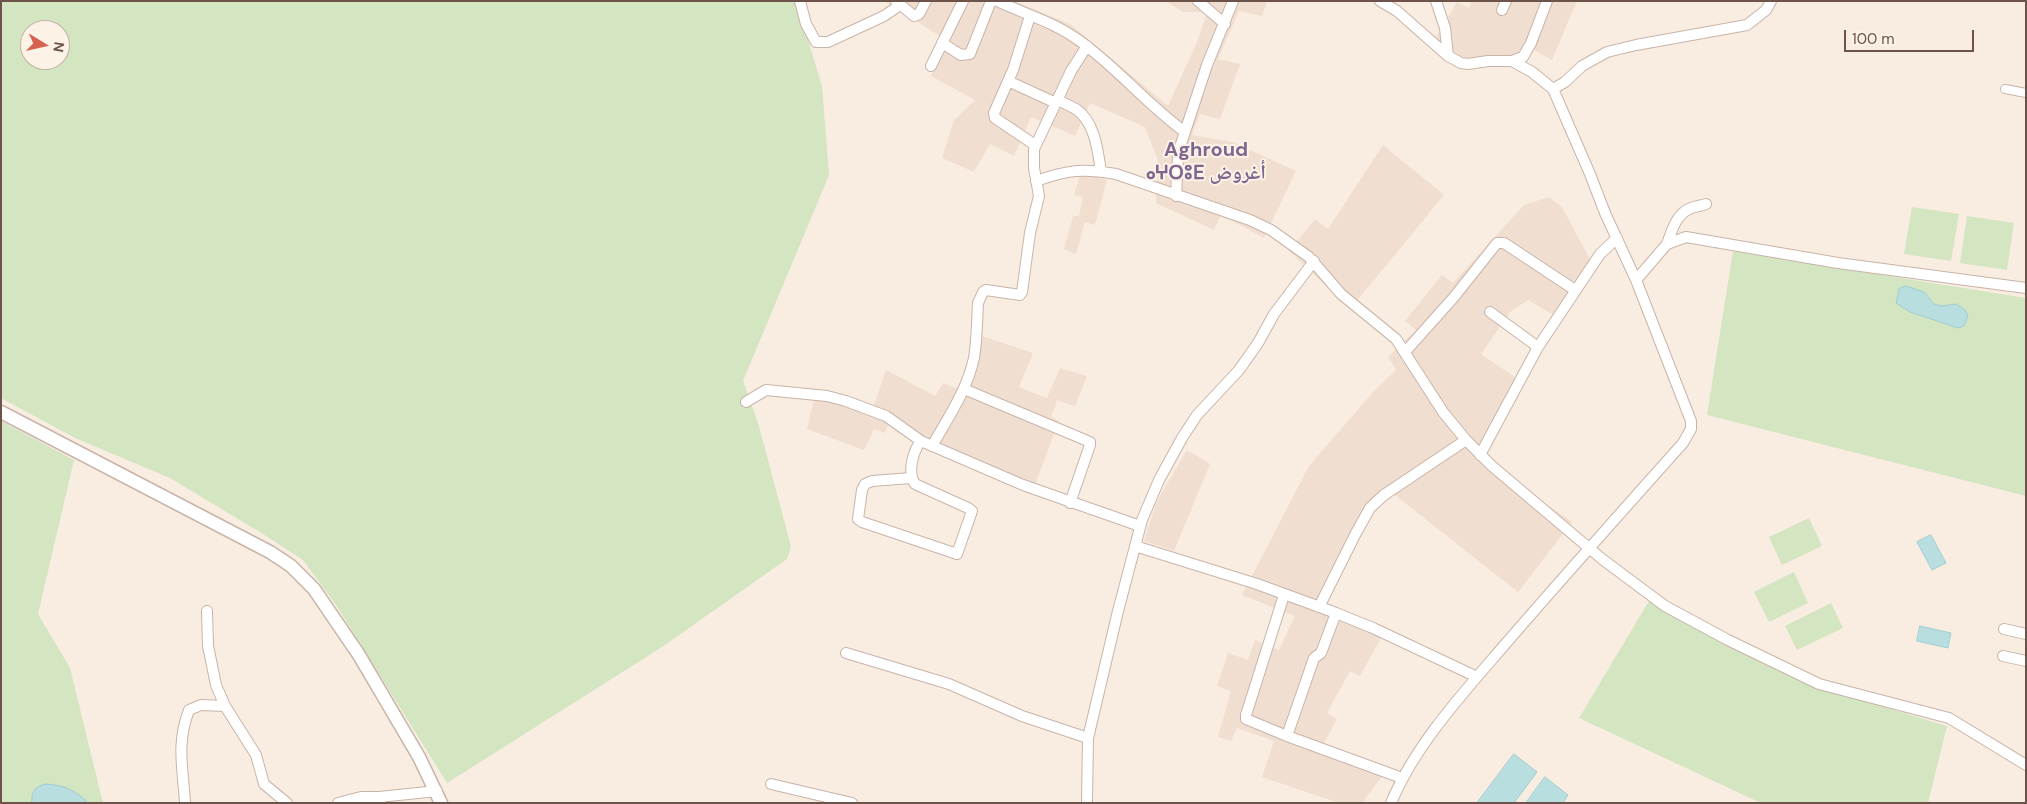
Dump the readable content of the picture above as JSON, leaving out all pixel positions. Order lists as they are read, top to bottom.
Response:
{
  "districts": ["Aghroud ⴰⵖⵔⵓⴹ أغروض"],
  "scale_bar": "100 m",
  "north": "right"
}
